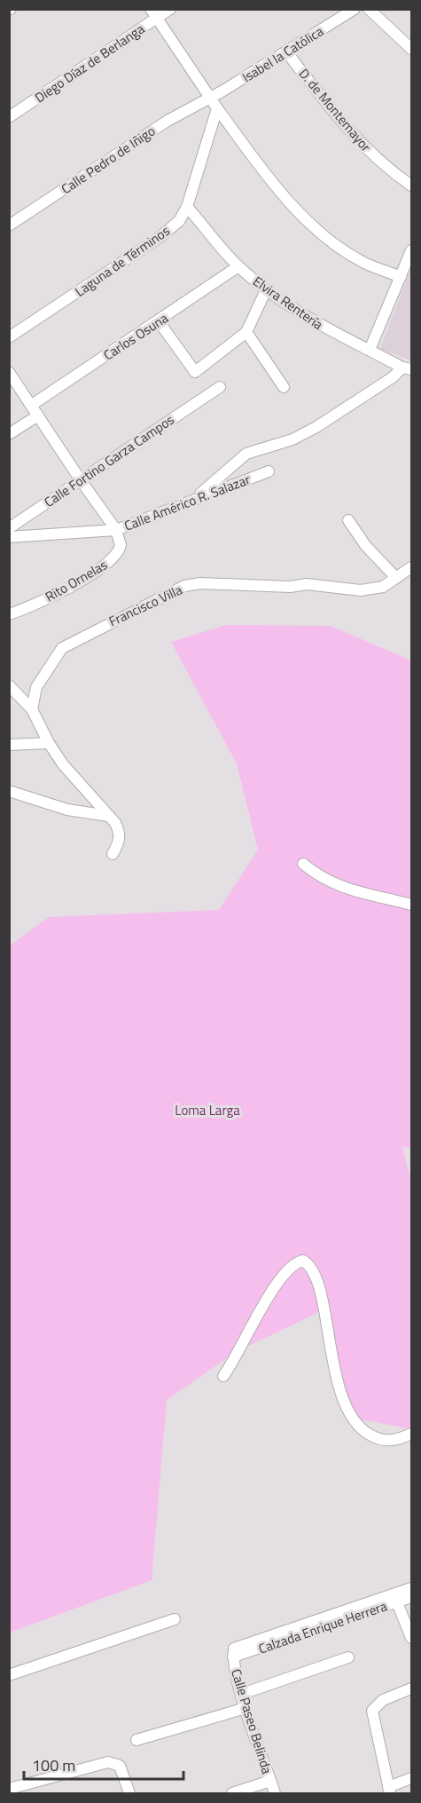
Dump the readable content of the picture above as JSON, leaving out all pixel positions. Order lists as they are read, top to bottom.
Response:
{
  "streets": {
    "street": [
      "Isabel la Católica",
      "Diego Díaz de Berlanga",
      "D. de Montemayor",
      "Calle Pedro de Iñigo",
      "Laguna de Términos",
      "Elvira Rentería",
      "Carlos Osuna",
      "Calle Fortino Garza Campos",
      "Calle Américo R. Salazar",
      "Rito Ornelas",
      "Francisco Villa",
      "Calzada Enrique Herrera",
      "Calle Paseo Belinda"
    ]
  },
  "crossings": [
    ["Isabel la Católica", "D. de Montemayor"],
    ["Isabel la Católica", "Calle Pedro de Iñigo"],
    ["Laguna de Términos", "Elvira Rentería"],
    ["Elvira Rentería", "Carlos Osuna"],
    ["Calle Américo R. Salazar", "Rito Ornelas"],
    ["Calzada Enrique Herrera", "Calle Paseo Belinda"]
  ],
  "parks": ["Loma Larga"],
  "scale_bar": "100 m"
}
